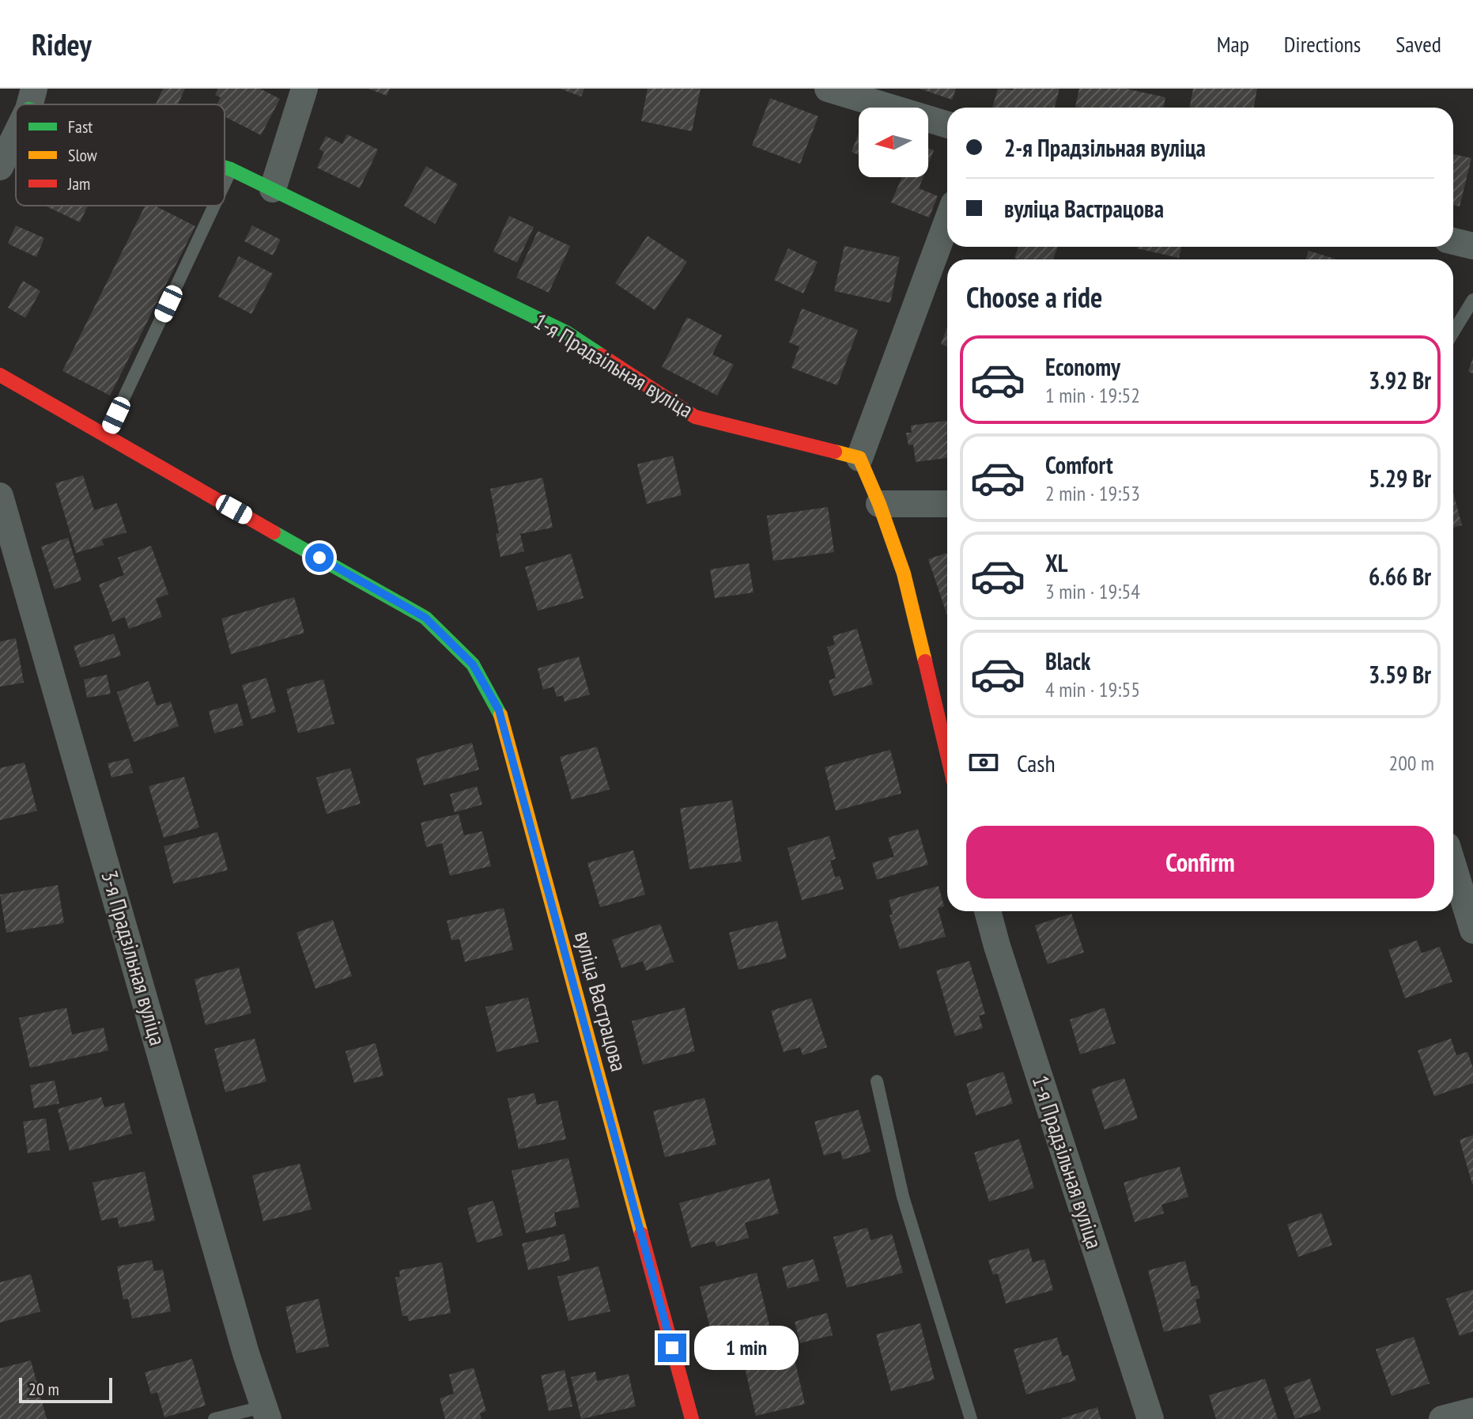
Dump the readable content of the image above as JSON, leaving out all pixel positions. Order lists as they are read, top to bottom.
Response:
{
  "streets": {
    "street": ["1-я Прадзільная вуліца", "3-я Прадзільная вуліца", "вуліца Вастрацова"]
  },
  "legend": ["Fast", "Slow", "Jam"],
  "scale_bar": "20 m",
  "north": "left",
  "page": {
    "header": "Ridey",
    "nav": ["Map", "Directions", "Saved"],
    "banner": ["2-я Прадзільная вуліца", "вуліца Вастрацова"],
    "heading": "Choose a ride",
    "list": [
      {
        "name": "Economy",
        "note": "1 min · 19:52",
        "value": "3.92 Br"
      },
      {
        "name": "Comfort",
        "note": "2 min · 19:53",
        "value": "5.29 Br"
      },
      {
        "name": "XL",
        "note": "3 min · 19:54",
        "value": "6.66 Br"
      },
      {
        "name": "Black",
        "note": "4 min · 19:55",
        "value": "3.59 Br"
      }
    ],
    "pay": ["Cash", "200 m"],
    "buttons": "Confirm",
    "bubble": "1 min",
    "scale": "20 m"
  }
}
